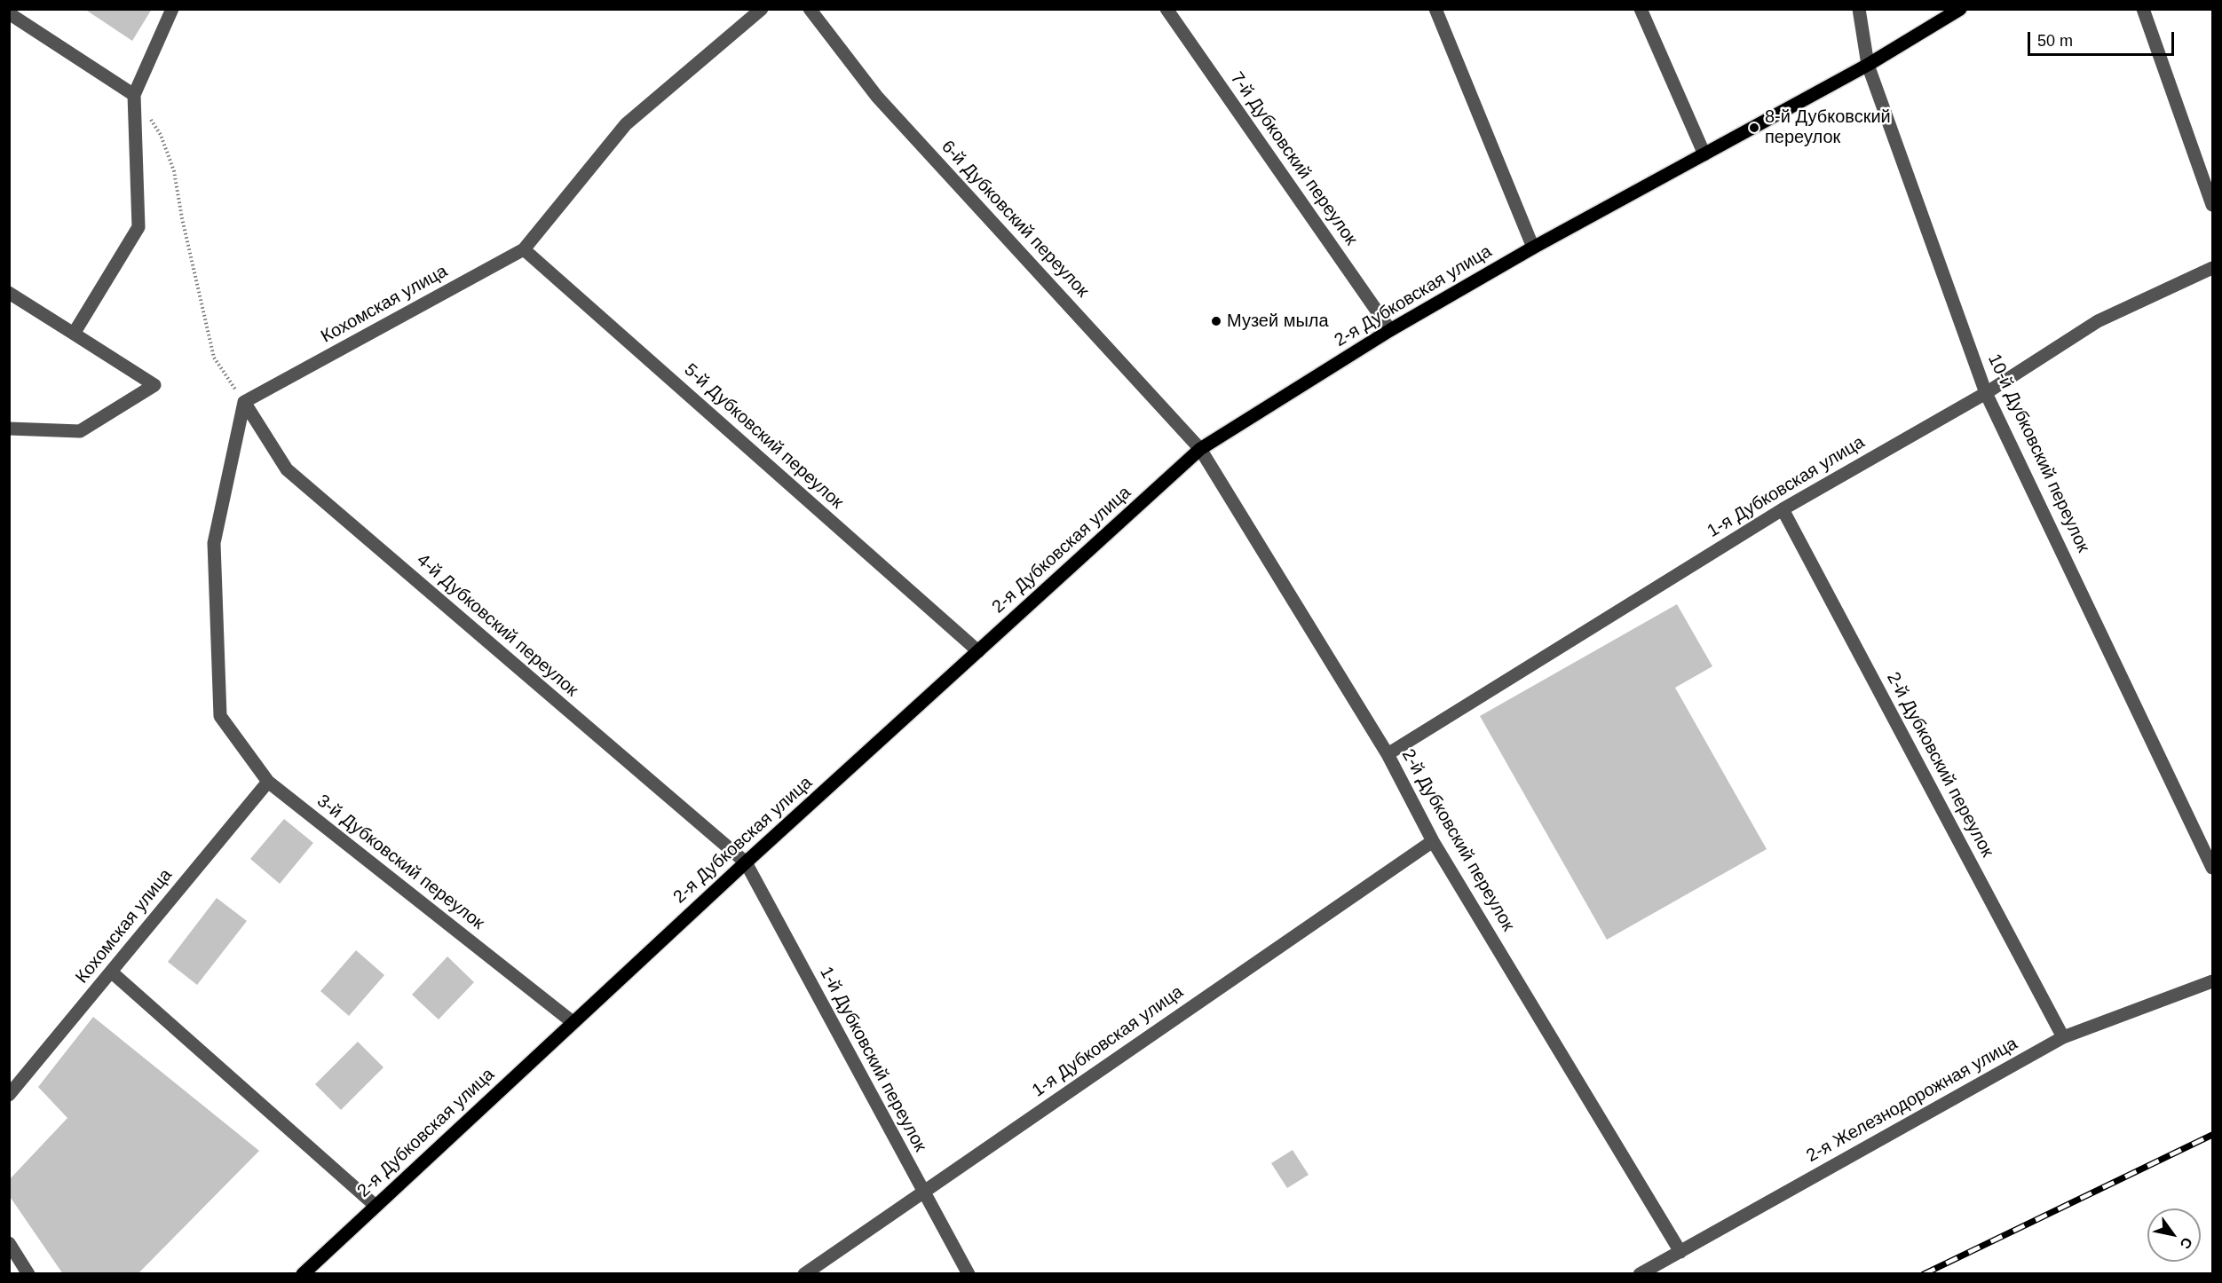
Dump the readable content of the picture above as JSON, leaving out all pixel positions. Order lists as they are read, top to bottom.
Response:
{
  "streets": {
    "main road": ["2-я Дубковская улица"],
    "street": [
      "7-й Дубковский переулок",
      "6-й Дубковский переулок",
      "Кохомская улица",
      "5-й Дубковский переулок",
      "10-й Дубковский переулок",
      "1-я Дубковская улица",
      "4-й Дубковский переулок",
      "2-й Дубковский переулок",
      "3-й Дубковский переулок",
      "1-й Дубковский переулок",
      "2-я Железнодорожная улица"
    ]
  },
  "crossings": [
    ["7-й Дубковский переулок", "2-я Дубковская улица"],
    ["6-й Дубковский переулок", "2-я Дубковская улица"],
    ["6-й Дубковский переулок", "2-й Дубковский переулок"],
    ["2-я Дубковская улица", "5-й Дубковский переулок"],
    ["2-я Дубковская улица", "10-й Дубковский переулок"],
    ["2-я Дубковская улица", "4-й Дубковский переулок"],
    ["2-я Дубковская улица", "2-й Дубковский переулок"],
    ["2-я Дубковская улица", "3-й Дубковский переулок"],
    ["2-я Дубковская улица", "1-й Дубковский переулок"],
    ["Кохомская улица", "5-й Дубковский переулок"],
    ["Кохомская улица", "4-й Дубковский переулок"],
    ["Кохомская улица", "3-й Дубковский переулок"],
    ["10-й Дубковский переулок", "1-я Дубковская улица"],
    ["1-я Дубковская улица", "2-й Дубковский переулок"],
    ["1-я Дубковская улица", "1-й Дубковский переулок"],
    ["4-й Дубковский переулок", "3-й Дубковский переулок"],
    ["4-й Дубковский переулок", "1-й Дубковский переулок"],
    ["2-й Дубковский переулок", "2-я Железнодорожная улица"]
  ],
  "places": ["8-й Дубковский переулок", "Музей мыла"],
  "scale_bar": "50 m",
  "north": "bottom right"
}
